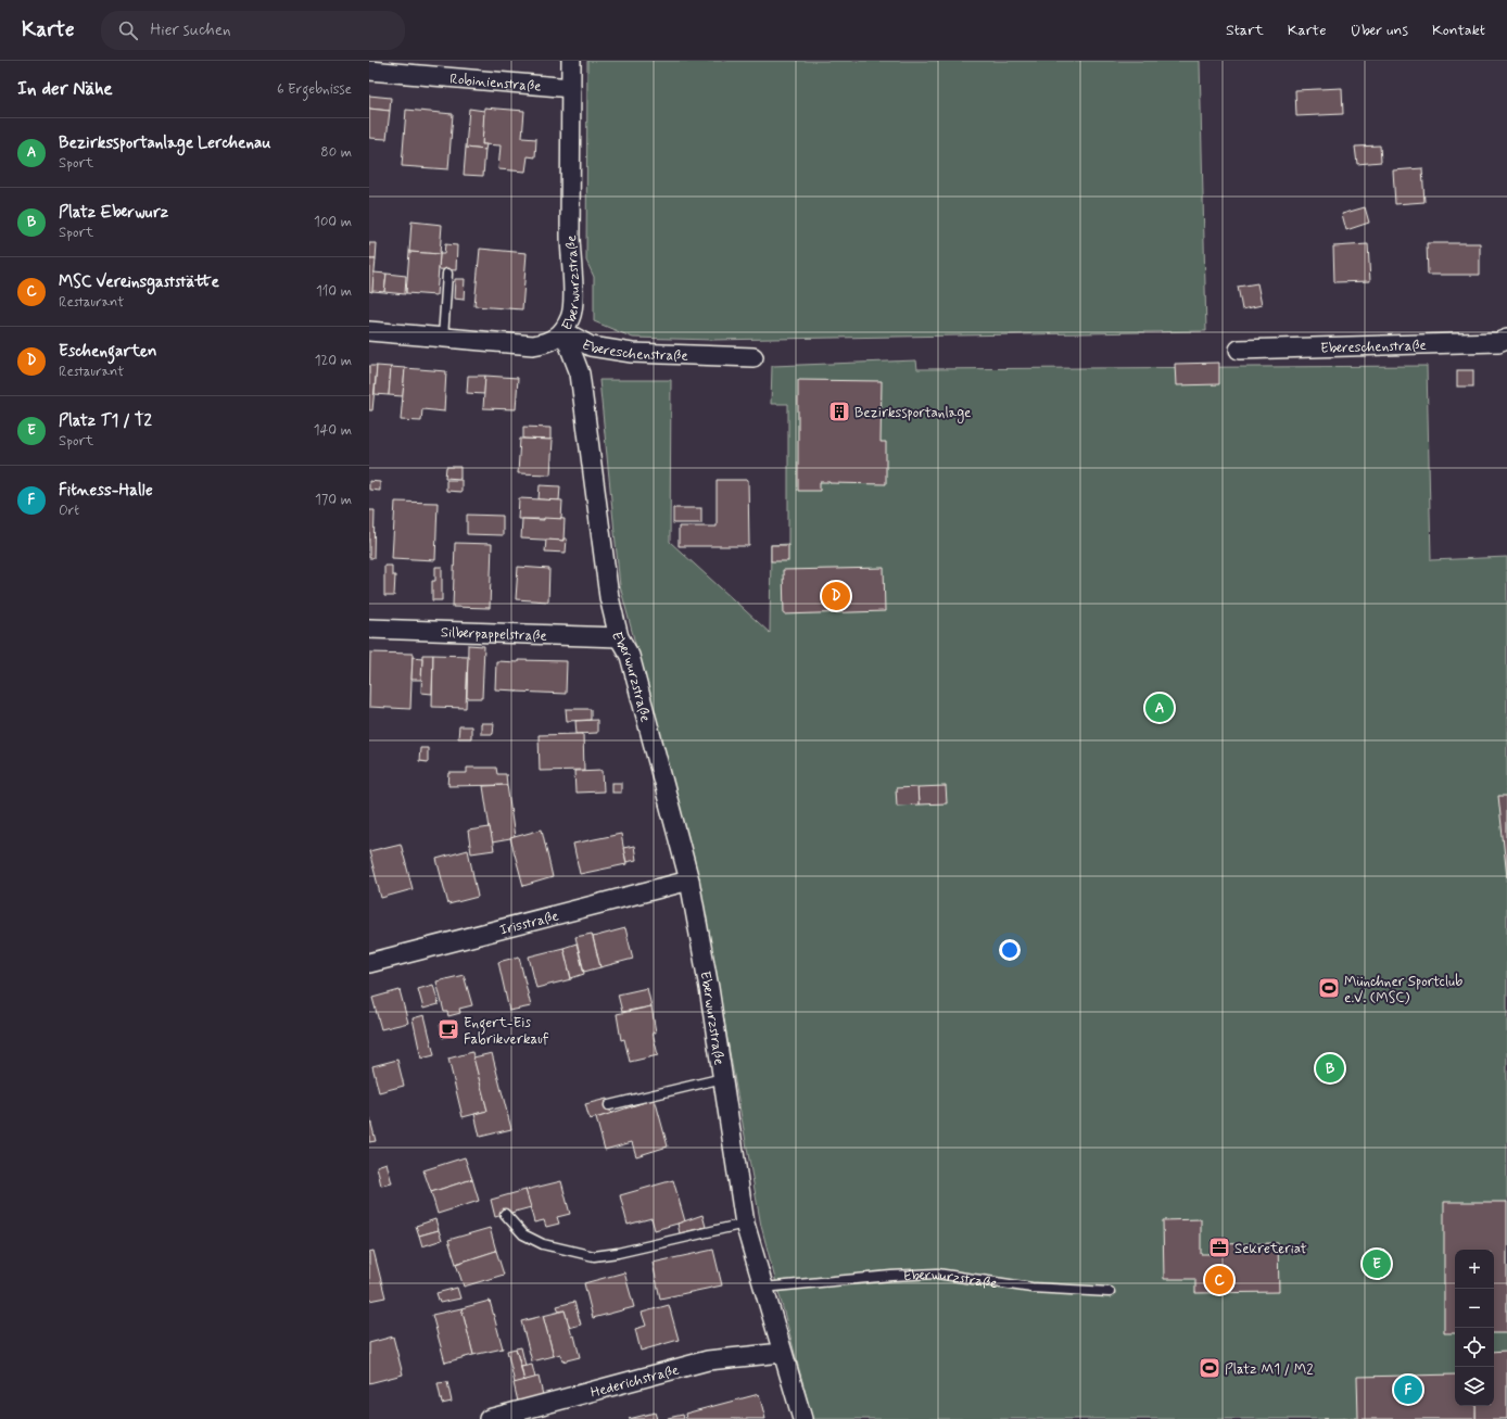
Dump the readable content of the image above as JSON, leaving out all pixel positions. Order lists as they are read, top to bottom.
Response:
{
  "streets": {
    "street": [
      "Robinienstraße",
      "Eberwurzstraße",
      "Ebereschenstraße",
      "Silberpappelstraße",
      "Irisstraße",
      "Hederichstraße"
    ]
  },
  "crossings": [
    ["Robinienstraße", "Eberwurzstraße"],
    ["Eberwurzstraße", "Ebereschenstraße"],
    ["Eberwurzstraße", "Silberpappelstraße"],
    ["Eberwurzstraße", "Irisstraße"],
    ["Eberwurzstraße", "Hederichstraße"]
  ],
  "places": {
    "building": ["Bezirkssportanlage"],
    "sports": ["Münchner Sportclub e.V. (MSC)", "Platz M1 / M2"],
    "cafe": ["Engert-Eis Fabrikverkauf"],
    "office": ["Sekreteriat"]
  },
  "page": {
    "header": "Karte",
    "search": "Hier suchen",
    "nav": [
      "Start",
      "Karte",
      "Über uns",
      "Kontakt"
    ],
    "heading": ["In der Nähe", "6 Ergebnisse"],
    "list": [
      {
        "mark": "A",
        "name": "Bezirkssportanlage Lerchenau",
        "note": "Sport",
        "value": "80 m"
      },
      {
        "mark": "B",
        "name": "Platz Eberwurz",
        "note": "Sport",
        "value": "100 m"
      },
      {
        "mark": "C",
        "name": "MSC Vereinsgaststätte",
        "note": "Restaurant",
        "value": "110 m"
      },
      {
        "mark": "D",
        "name": "Eschengarten",
        "note": "Restaurant",
        "value": "120 m"
      },
      {
        "mark": "E",
        "name": "Platz T1 / T2",
        "note": "Sport",
        "value": "140 m"
      },
      {
        "mark": "F",
        "name": "Fitness-Halle",
        "note": "Ort",
        "value": "170 m"
      }
    ],
    "pins": [
      "D",
      "A",
      "B",
      "E",
      "C",
      "F"
    ],
    "map_buttons": ["+", "−"]
  }
}
